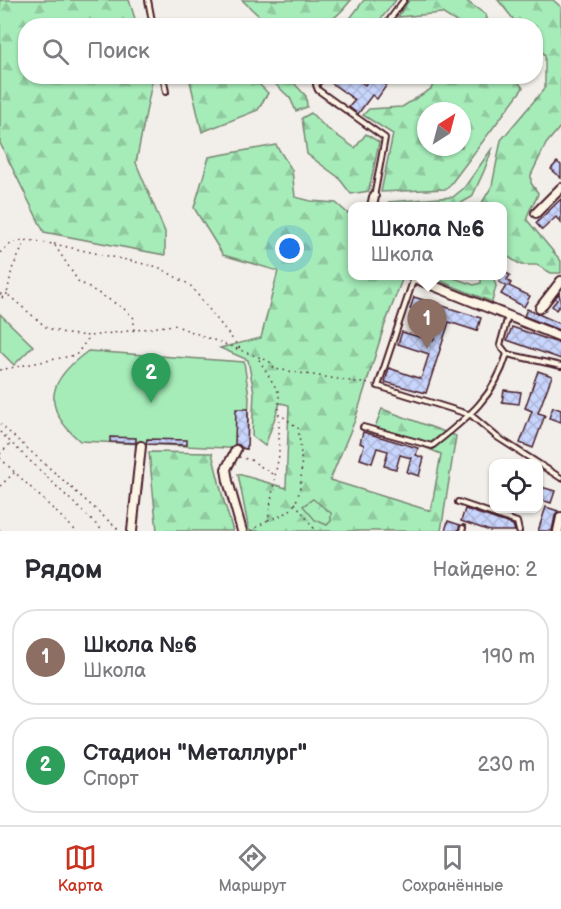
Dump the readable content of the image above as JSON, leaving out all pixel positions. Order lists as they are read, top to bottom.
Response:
{
  "north": "top right",
  "page": {
    "search": "Поиск",
    "popup": ["Школа №6", "Школа"],
    "pins": ["1", "2"],
    "heading": ["Рядом", "Найдено: 2"],
    "list": [
      {
        "mark": "1",
        "name": "Школа №6",
        "note": "Школа",
        "value": "190 m"
      },
      {
        "mark": "2",
        "name": "Стадион \"Металлург\"",
        "note": "Спорт",
        "value": "230 m"
      }
    ],
    "nav": ["Карта", "Маршрут", "Сохранённые"]
  }
}
